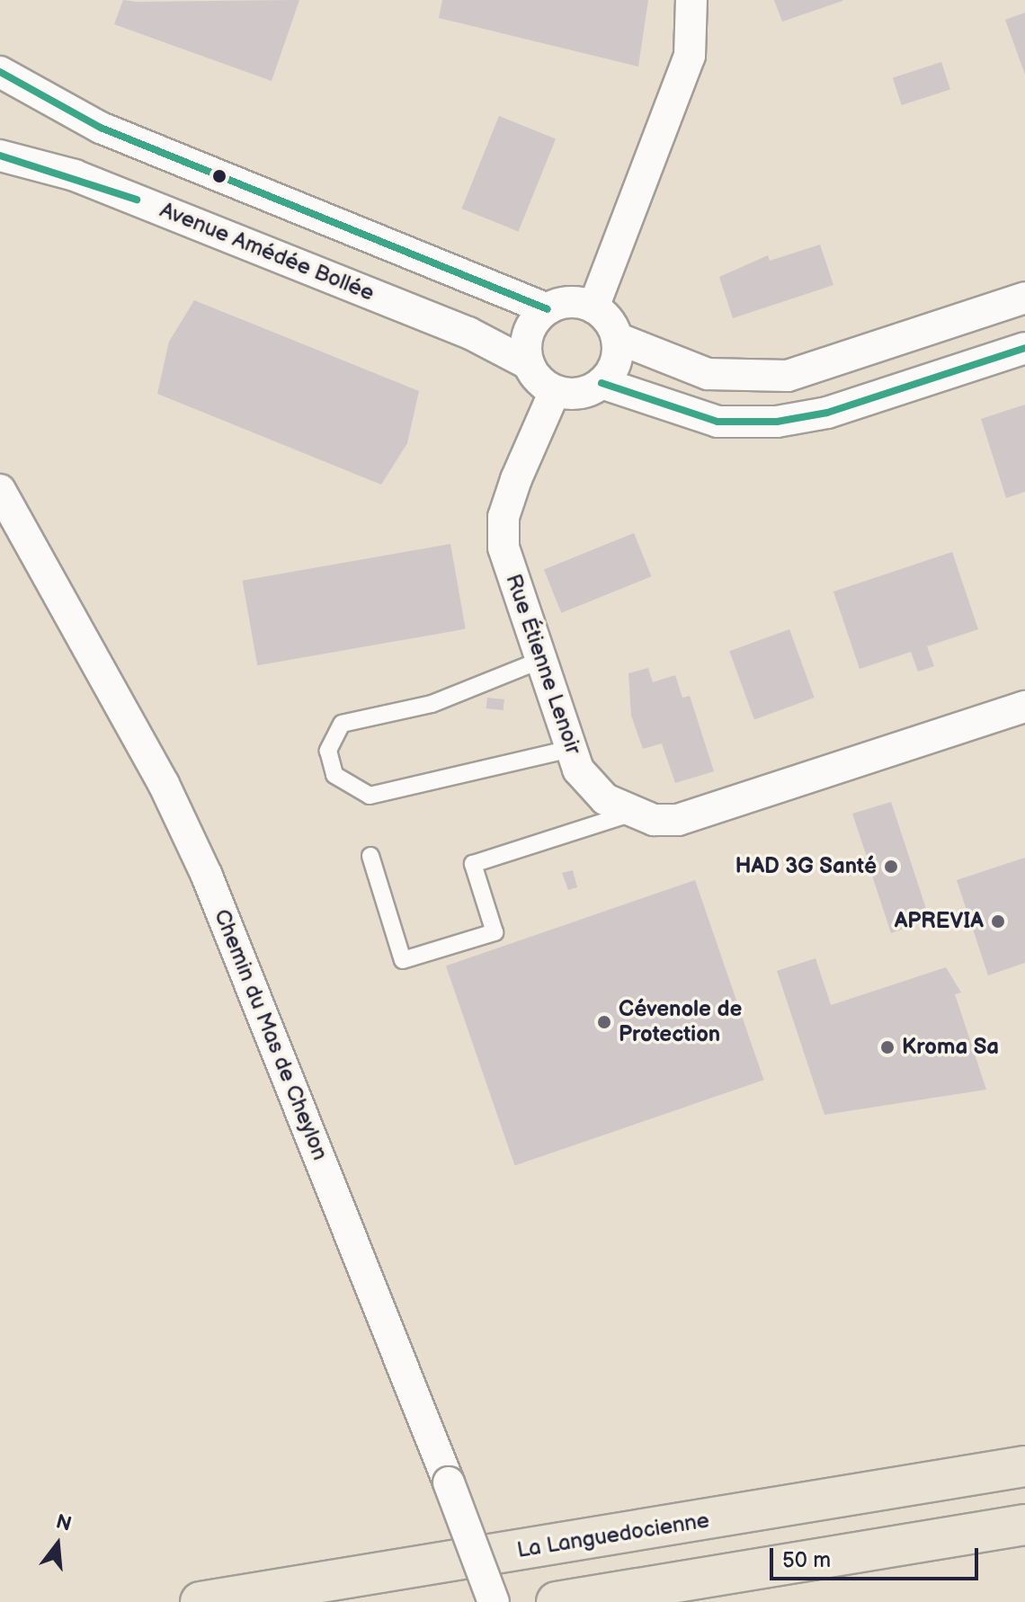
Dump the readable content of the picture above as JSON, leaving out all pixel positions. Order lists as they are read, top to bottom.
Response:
{
  "streets": {
    "highway": ["La Languedocienne"],
    "street": ["Avenue Amédée Bollée", "Rue Étienne Lenoir", "Chemin du Mas de Cheylon"]
  },
  "crossings": [
    ["Avenue Amédée Bollée", "Rue Étienne Lenoir"]
  ],
  "places": [
    "HAD 3G Santé",
    "APREVIA",
    "Cévenole de Protection",
    "Kroma Sa"
  ],
  "scale_bar": "50 m",
  "north": "top"
}
